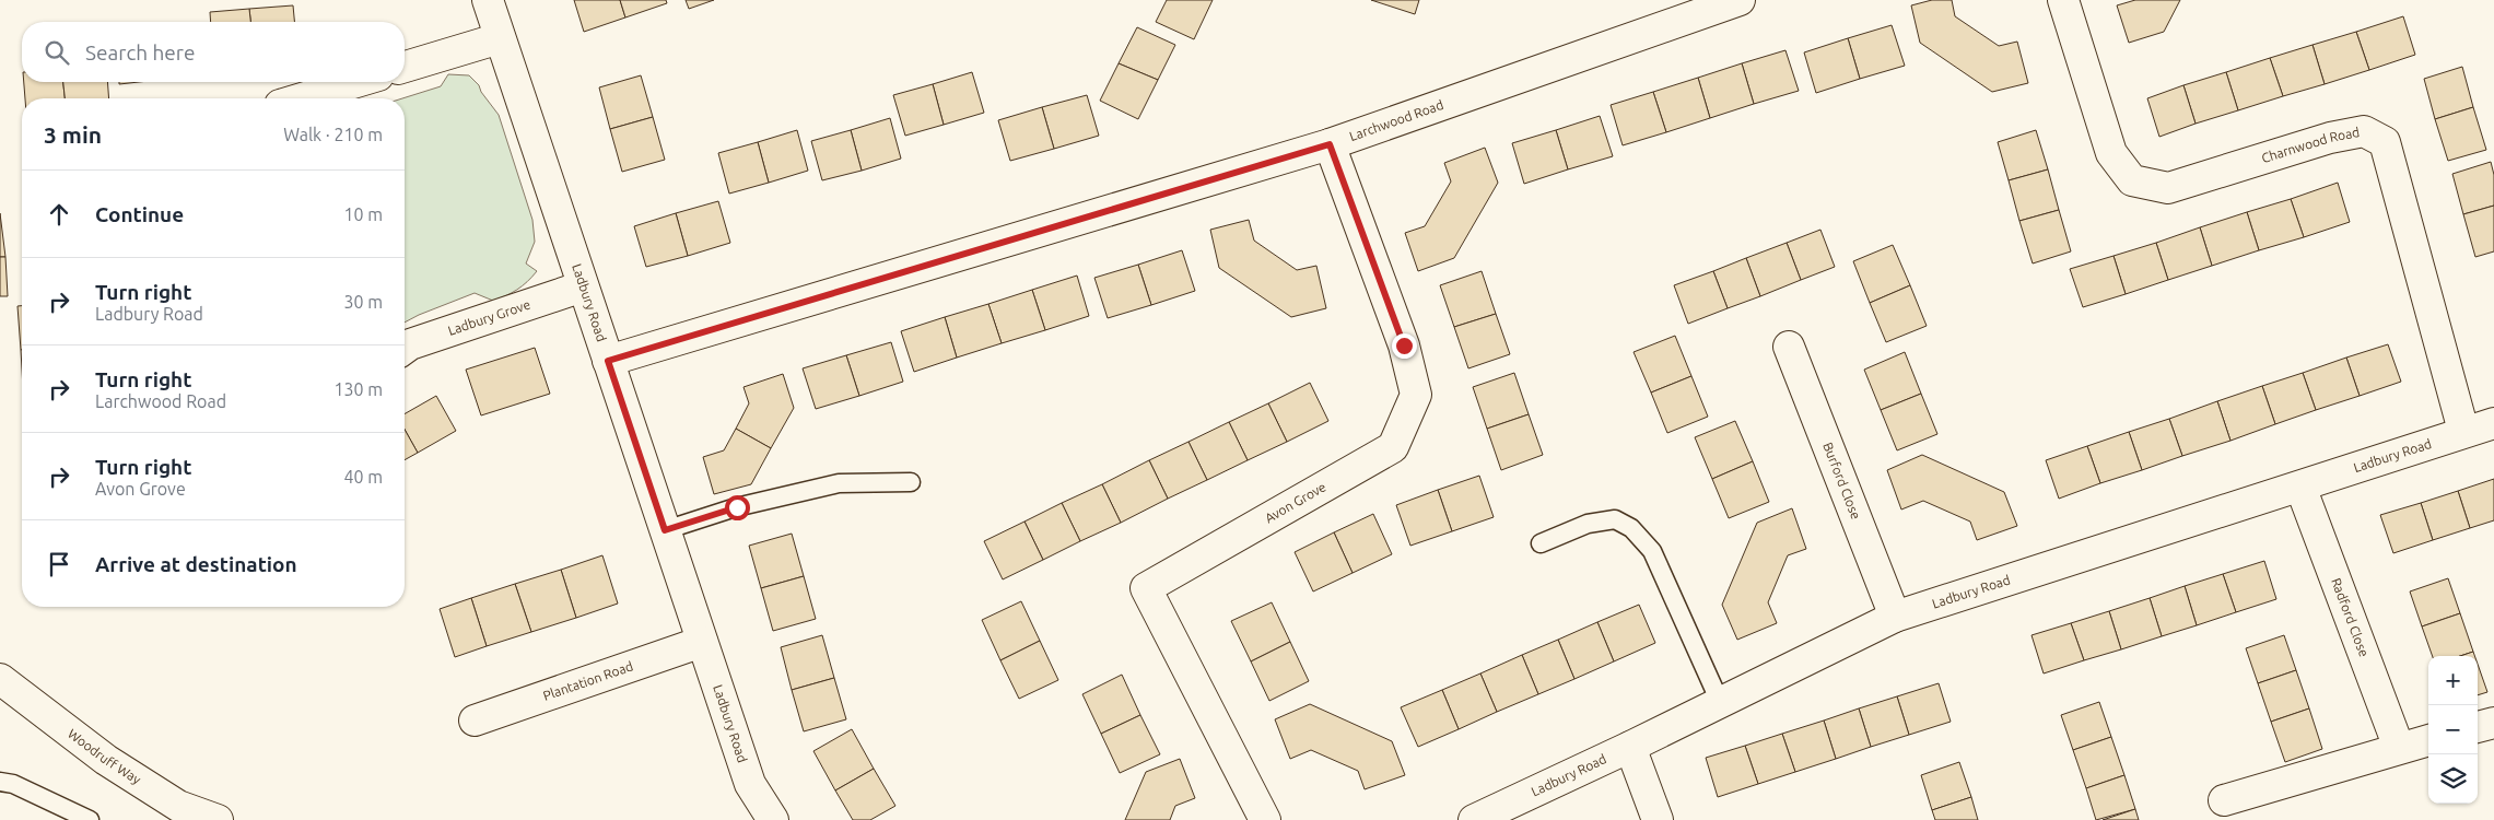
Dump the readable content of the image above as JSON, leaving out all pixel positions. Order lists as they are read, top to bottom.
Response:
{
  "streets": {
    "street": [
      "Larchwood Road",
      "Charnwood Road",
      "Ladbury Road",
      "Ladbury Grove",
      "Burford Close",
      "Avon Grove",
      "Radford Close",
      "Plantation Road",
      "Woodruff Way"
    ]
  },
  "crossings": [
    ["Larchwood Road", "Ladbury Road"],
    ["Larchwood Road", "Avon Grove"],
    ["Charnwood Road", "Ladbury Road"],
    ["Ladbury Road", "Ladbury Grove"],
    ["Ladbury Road", "Burford Close"],
    ["Ladbury Road", "Radford Close"],
    ["Ladbury Road", "Plantation Road"]
  ],
  "page": {
    "search": "Search here",
    "heading": ["3 min", "Walk · 210 m"],
    "list": [
      ["Continue", "10 m"],
      ["Turn right", "Ladbury Road", "30 m"],
      ["Turn right", "Larchwood Road", "130 m"],
      ["Turn right", "Avon Grove", "40 m"],
      "Arrive at destination"
    ],
    "map_buttons": ["+", "−"]
  }
}
